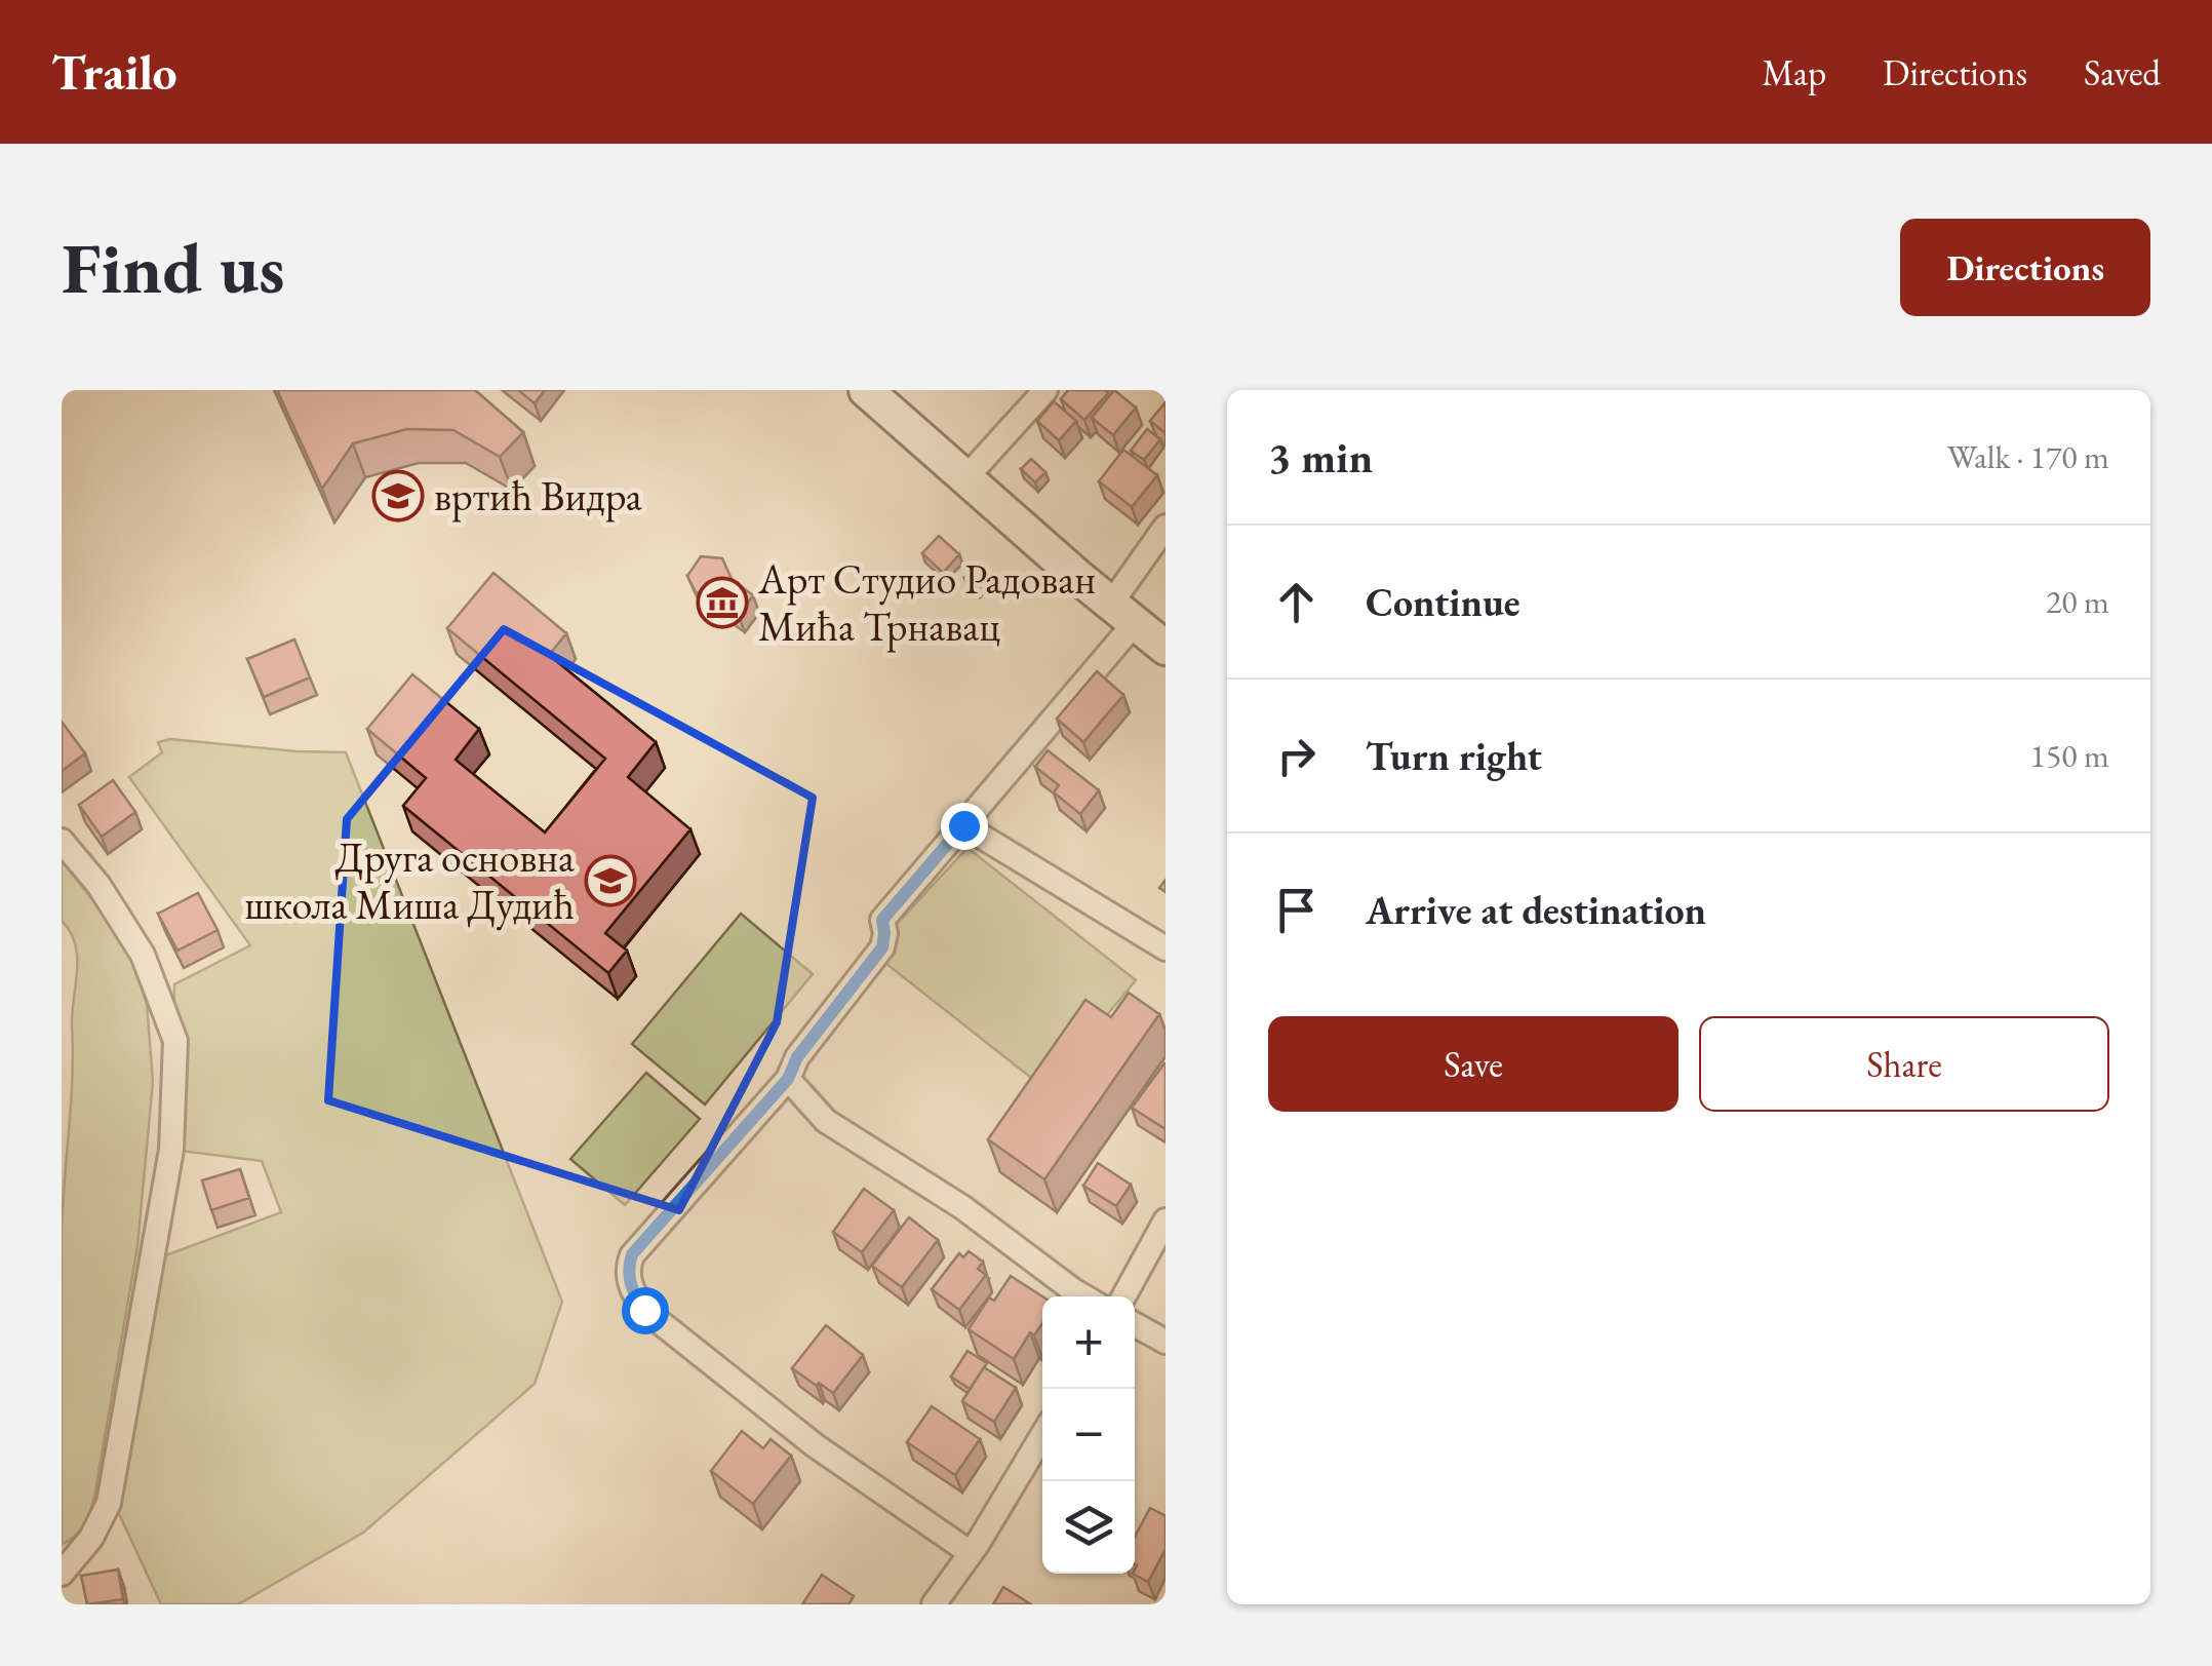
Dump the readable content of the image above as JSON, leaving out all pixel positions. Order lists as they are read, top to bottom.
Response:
{
  "places": {
    "school or university": ["вртић Видра", "Друга основна школа Миша Дудић"],
    "museum": ["Арт Студио Радован Мића Трнавац"]
  },
  "page": {
    "header": "Trailo",
    "nav": ["Map", "Directions", "Saved"],
    "buttons": [
      "Directions",
      ["Save", "Share"]
    ],
    "title": "Find us",
    "heading": ["3 min", "Walk · 170 m"],
    "list": [
      ["Continue", "20 m"],
      ["Turn right", "150 m"],
      "Arrive at destination"
    ],
    "map_buttons": ["+", "−"]
  }
}
